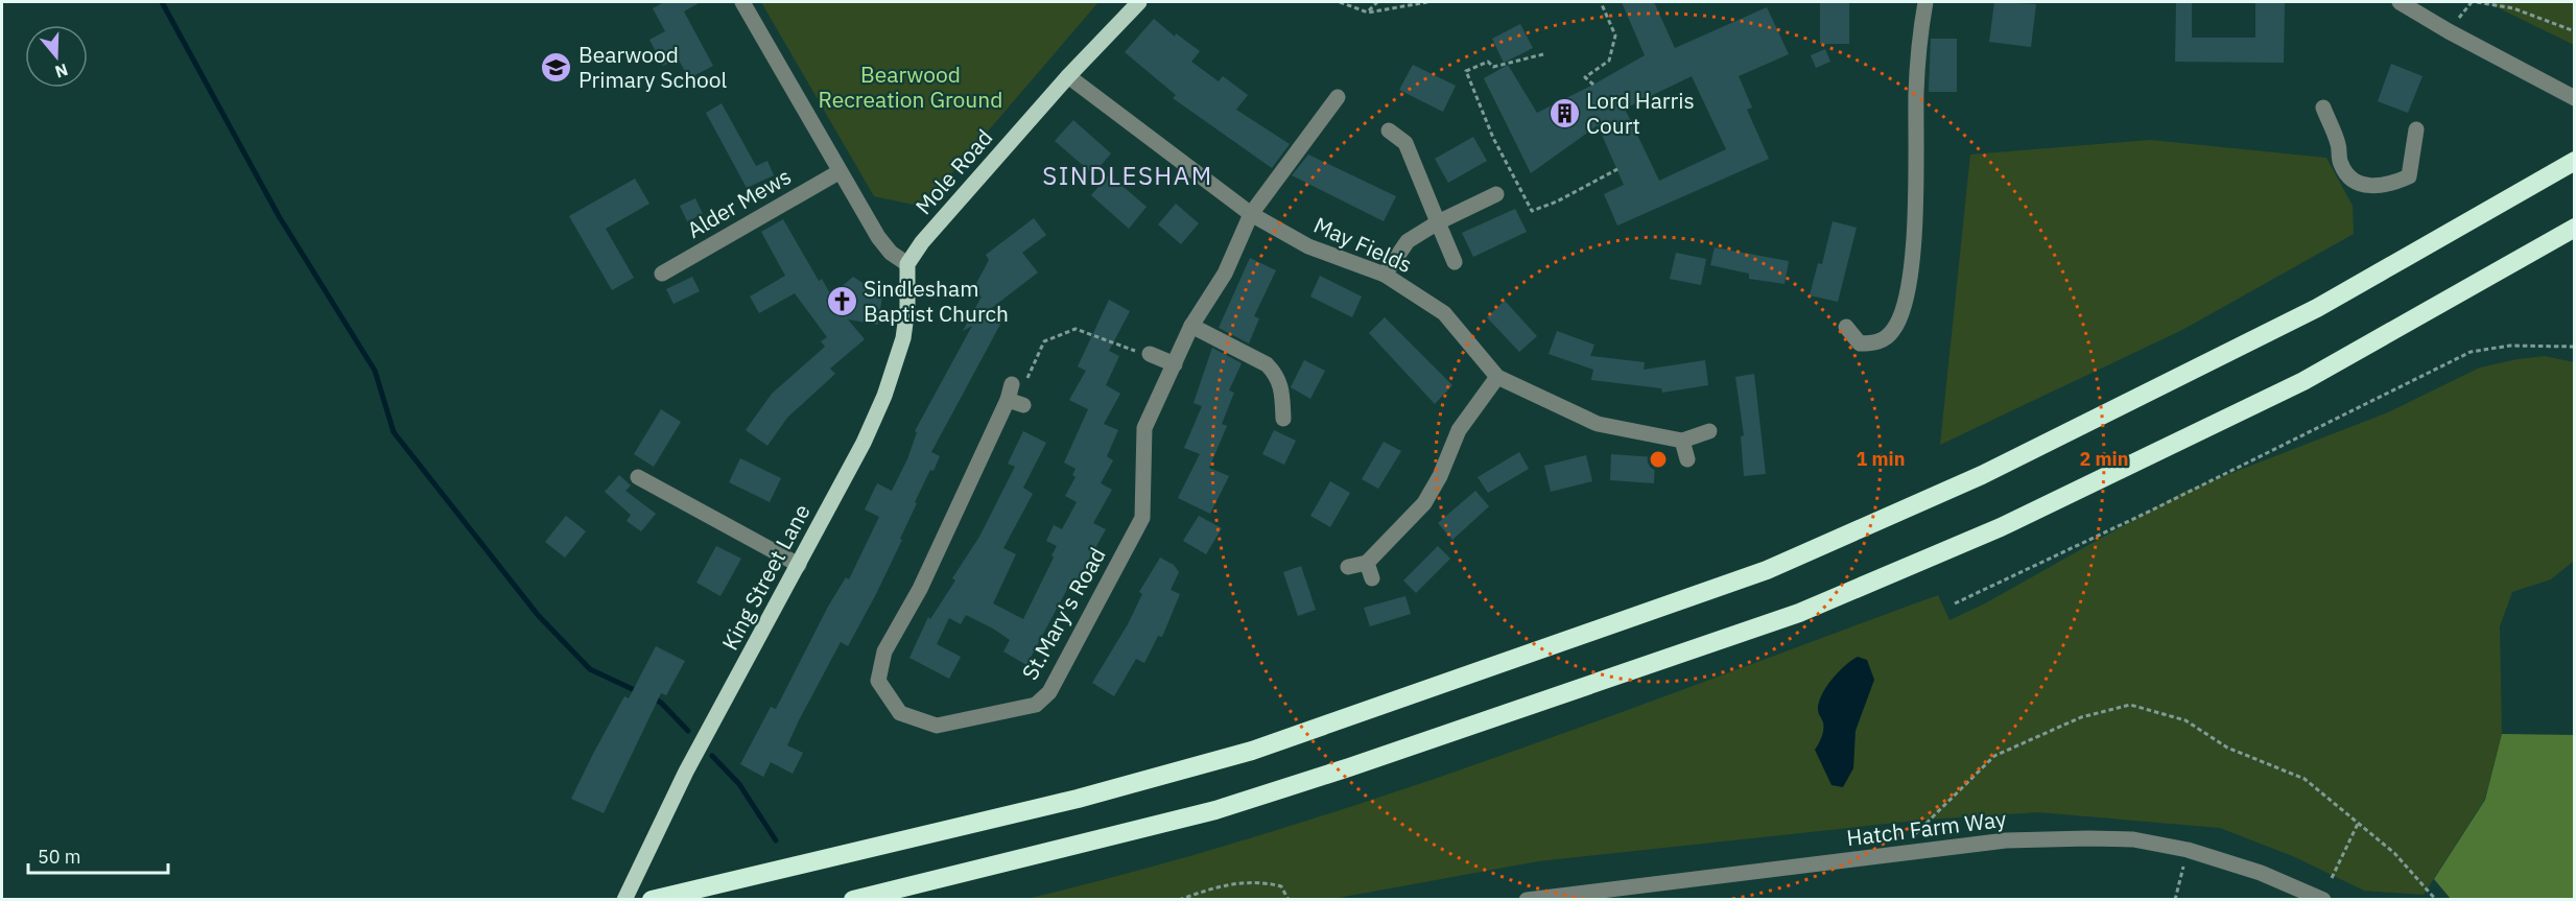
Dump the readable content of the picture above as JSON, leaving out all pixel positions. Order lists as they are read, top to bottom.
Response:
{
  "streets": {
    "main road": ["Mole Road", "King Street Lane"],
    "street": [
      "Alder Mews",
      "May Fields",
      "St.Mary's Road",
      "Hatch Farm Way"
    ]
  },
  "crossings": [
    ["Mole Road", "May Fields"],
    ["Mole Road", "King Street Lane"],
    ["May Fields", "St.Mary's Road"]
  ],
  "districts": ["SINDLESHAM"],
  "parks": ["Bearwood Recreation Ground"],
  "places": {
    "school or university": ["Bearwood Primary School"],
    "building": ["Lord Harris Court"],
    "church": ["Sindlesham Baptist Church"]
  },
  "scale_bar": "50 m",
  "north": "bottom",
  "rings": ["1 min", "2 min"]
}
